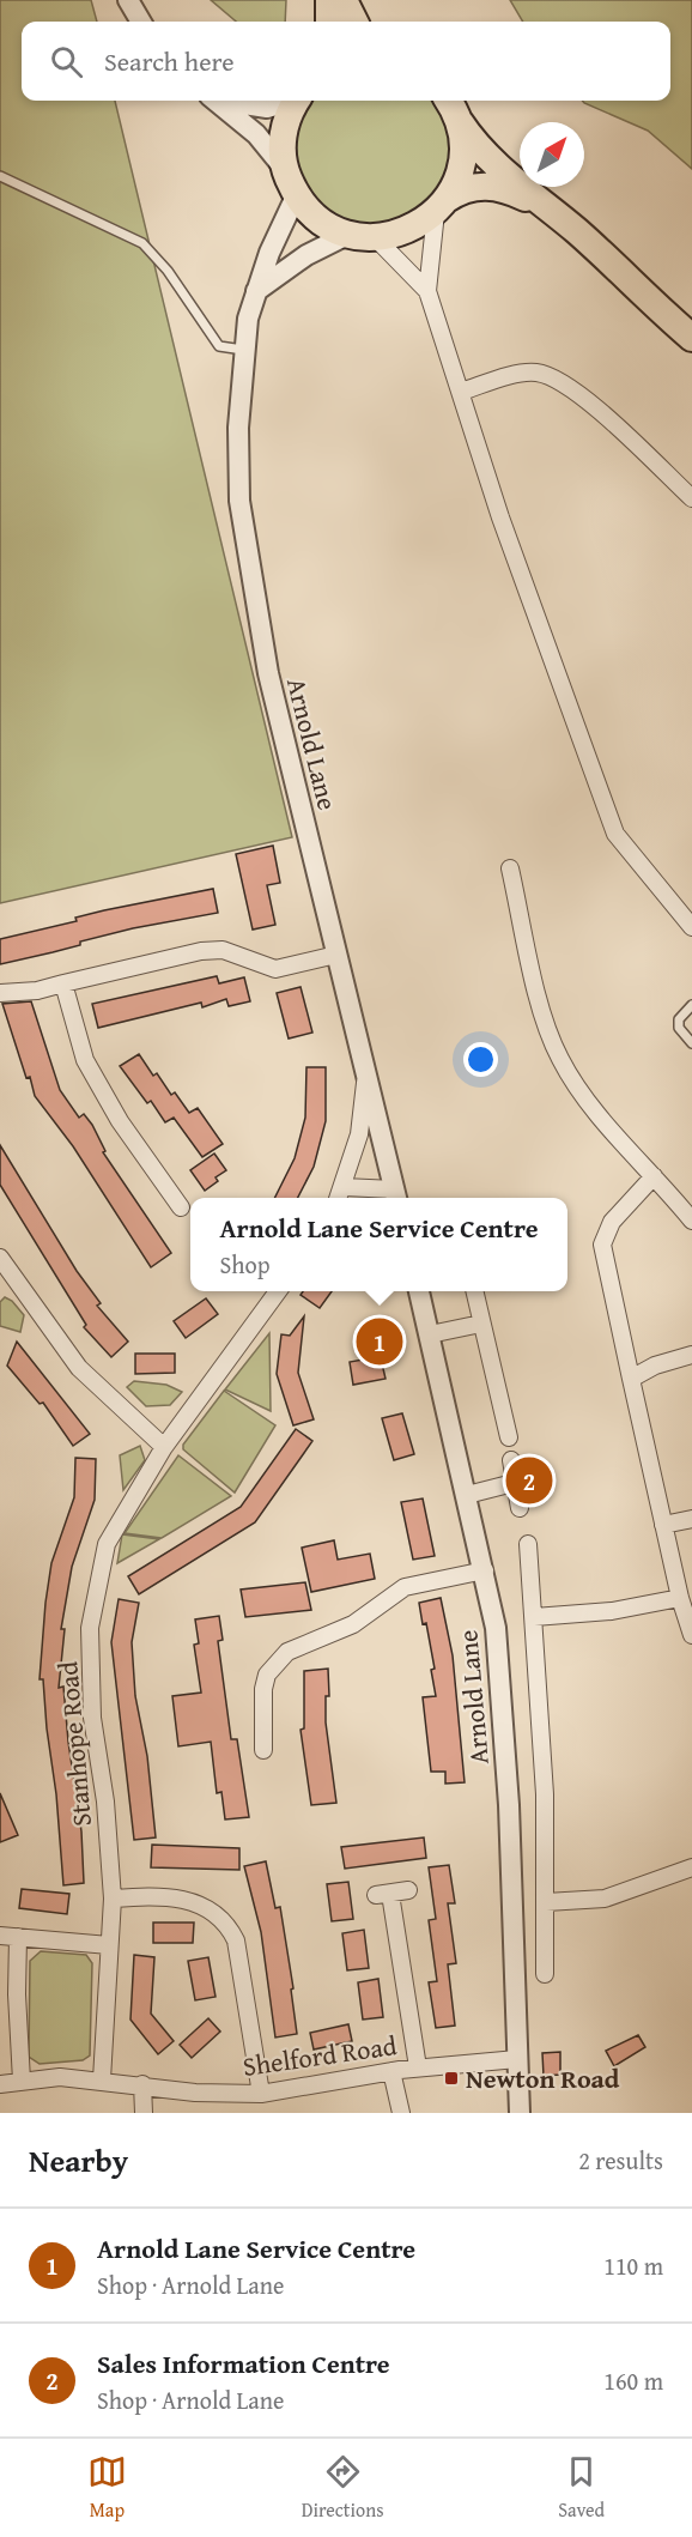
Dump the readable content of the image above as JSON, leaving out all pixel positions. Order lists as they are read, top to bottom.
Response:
{
  "streets": {
    "street": ["Arnold Lane", "Stanhope Road", "Shelford Road"]
  },
  "crossings": [
    ["Arnold Lane", "Shelford Road"],
    ["Stanhope Road", "Shelford Road"]
  ],
  "places": {
    "transit": ["Newton Road"]
  },
  "north": "top right",
  "page": {
    "search": "Search here",
    "popup": ["Arnold Lane Service Centre", "Shop"],
    "pins": ["1", "2"],
    "heading": ["Nearby", "2 results"],
    "list": [
      {
        "mark": "1",
        "name": "Arnold Lane Service Centre",
        "note": "Shop · Arnold Lane",
        "value": "110 m"
      },
      {
        "mark": "2",
        "name": "Sales Information Centre",
        "note": "Shop · Arnold Lane",
        "value": "160 m"
      }
    ],
    "nav": ["Map", "Directions", "Saved"]
  }
}
